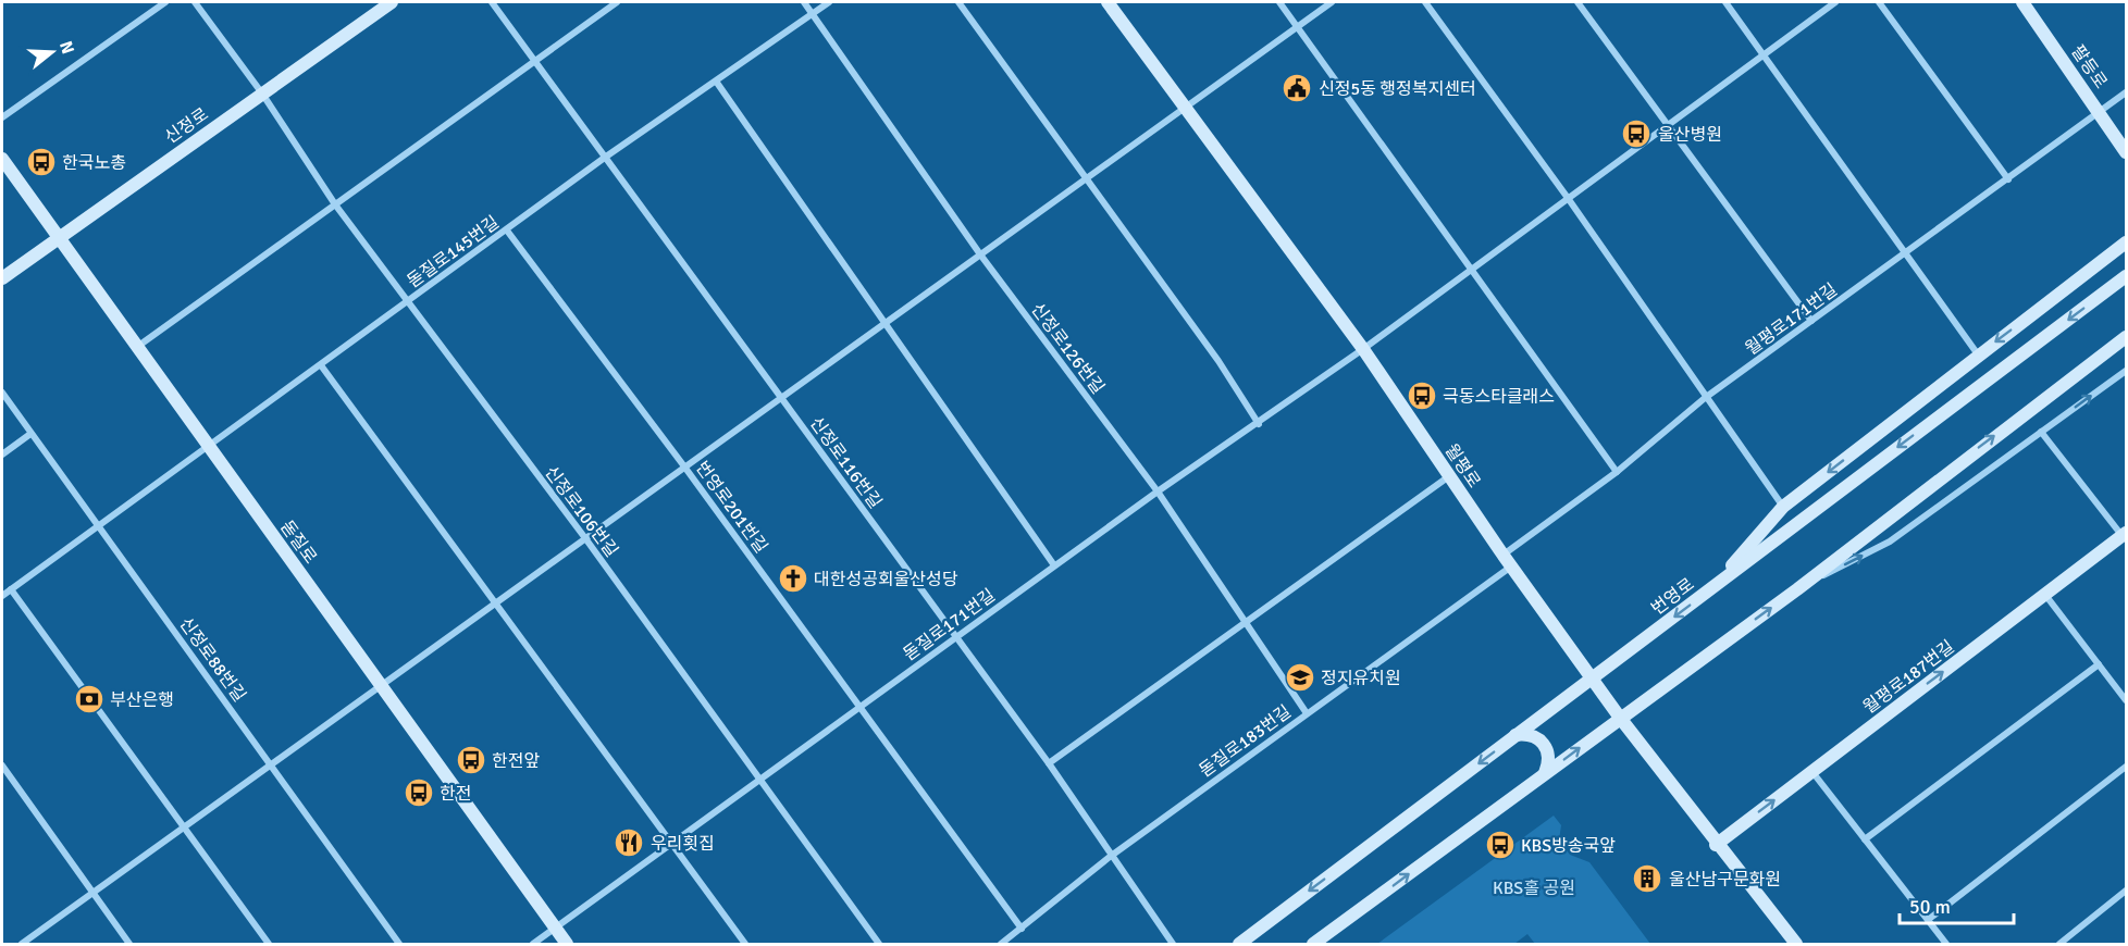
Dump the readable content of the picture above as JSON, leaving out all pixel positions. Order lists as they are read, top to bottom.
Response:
{
  "streets": {
    "main road": [
      "팔등로",
      "신정로",
      "월평로",
      "돋질로",
      "번영로",
      "월평로187번길"
    ],
    "street": [
      "돋질로145번길",
      "월평로171번길",
      "신정로126번길",
      "신정로116번길",
      "번영로201번길",
      "신정로106번길",
      "돋질로171번길",
      "신정로88번길",
      "돋질로183번길"
    ]
  },
  "crossings": [
    ["팔등로", "월평로171번길"],
    ["신정로", "신정로106번길"],
    ["신정로", "돋질로"],
    ["돋질로145번길", "신정로126번길"],
    ["돋질로145번길", "신정로116번길"],
    ["돋질로145번길", "번영로201번길"],
    ["돋질로145번길", "신정로106번길"],
    ["돋질로145번길", "돋질로"],
    ["돋질로145번길", "신정로88번길"],
    ["월평로171번길", "월평로"],
    ["월평로171번길", "돋질로183번길"],
    ["신정로126번길", "돋질로171번길"],
    ["신정로126번길", "돋질로183번길"],
    ["신정로116번길", "돋질로171번길"],
    ["신정로116번길", "돋질로183번길"],
    ["월평로", "번영로"],
    ["월평로", "돋질로171번길"],
    ["월평로", "월평로187번길"],
    ["월평로", "돋질로183번길"],
    ["번영로201번길", "돋질로171번길"],
    ["번영로201번길", "돋질로183번길"],
    ["신정로106번길", "돋질로171번길"],
    ["돋질로", "돋질로171번길"]
  ],
  "one_way": ["월평로187번길"],
  "parks": ["KBS홀 공원"],
  "places": {
    "public building": ["신정5동 행정복지센터"],
    "bus stop": [
      "울산병원",
      "한국노총",
      "극동스타클래스",
      "한전앞",
      "한전",
      "KBS방송국앞"
    ],
    "church": ["대한성공회울산성당"],
    "school or university": ["정지유치원"],
    "bank": ["부산은행"],
    "restaurant": ["우리횟집"],
    "building": ["울산남구문화원"]
  },
  "scale_bar": "50 m",
  "north": "right"
}
